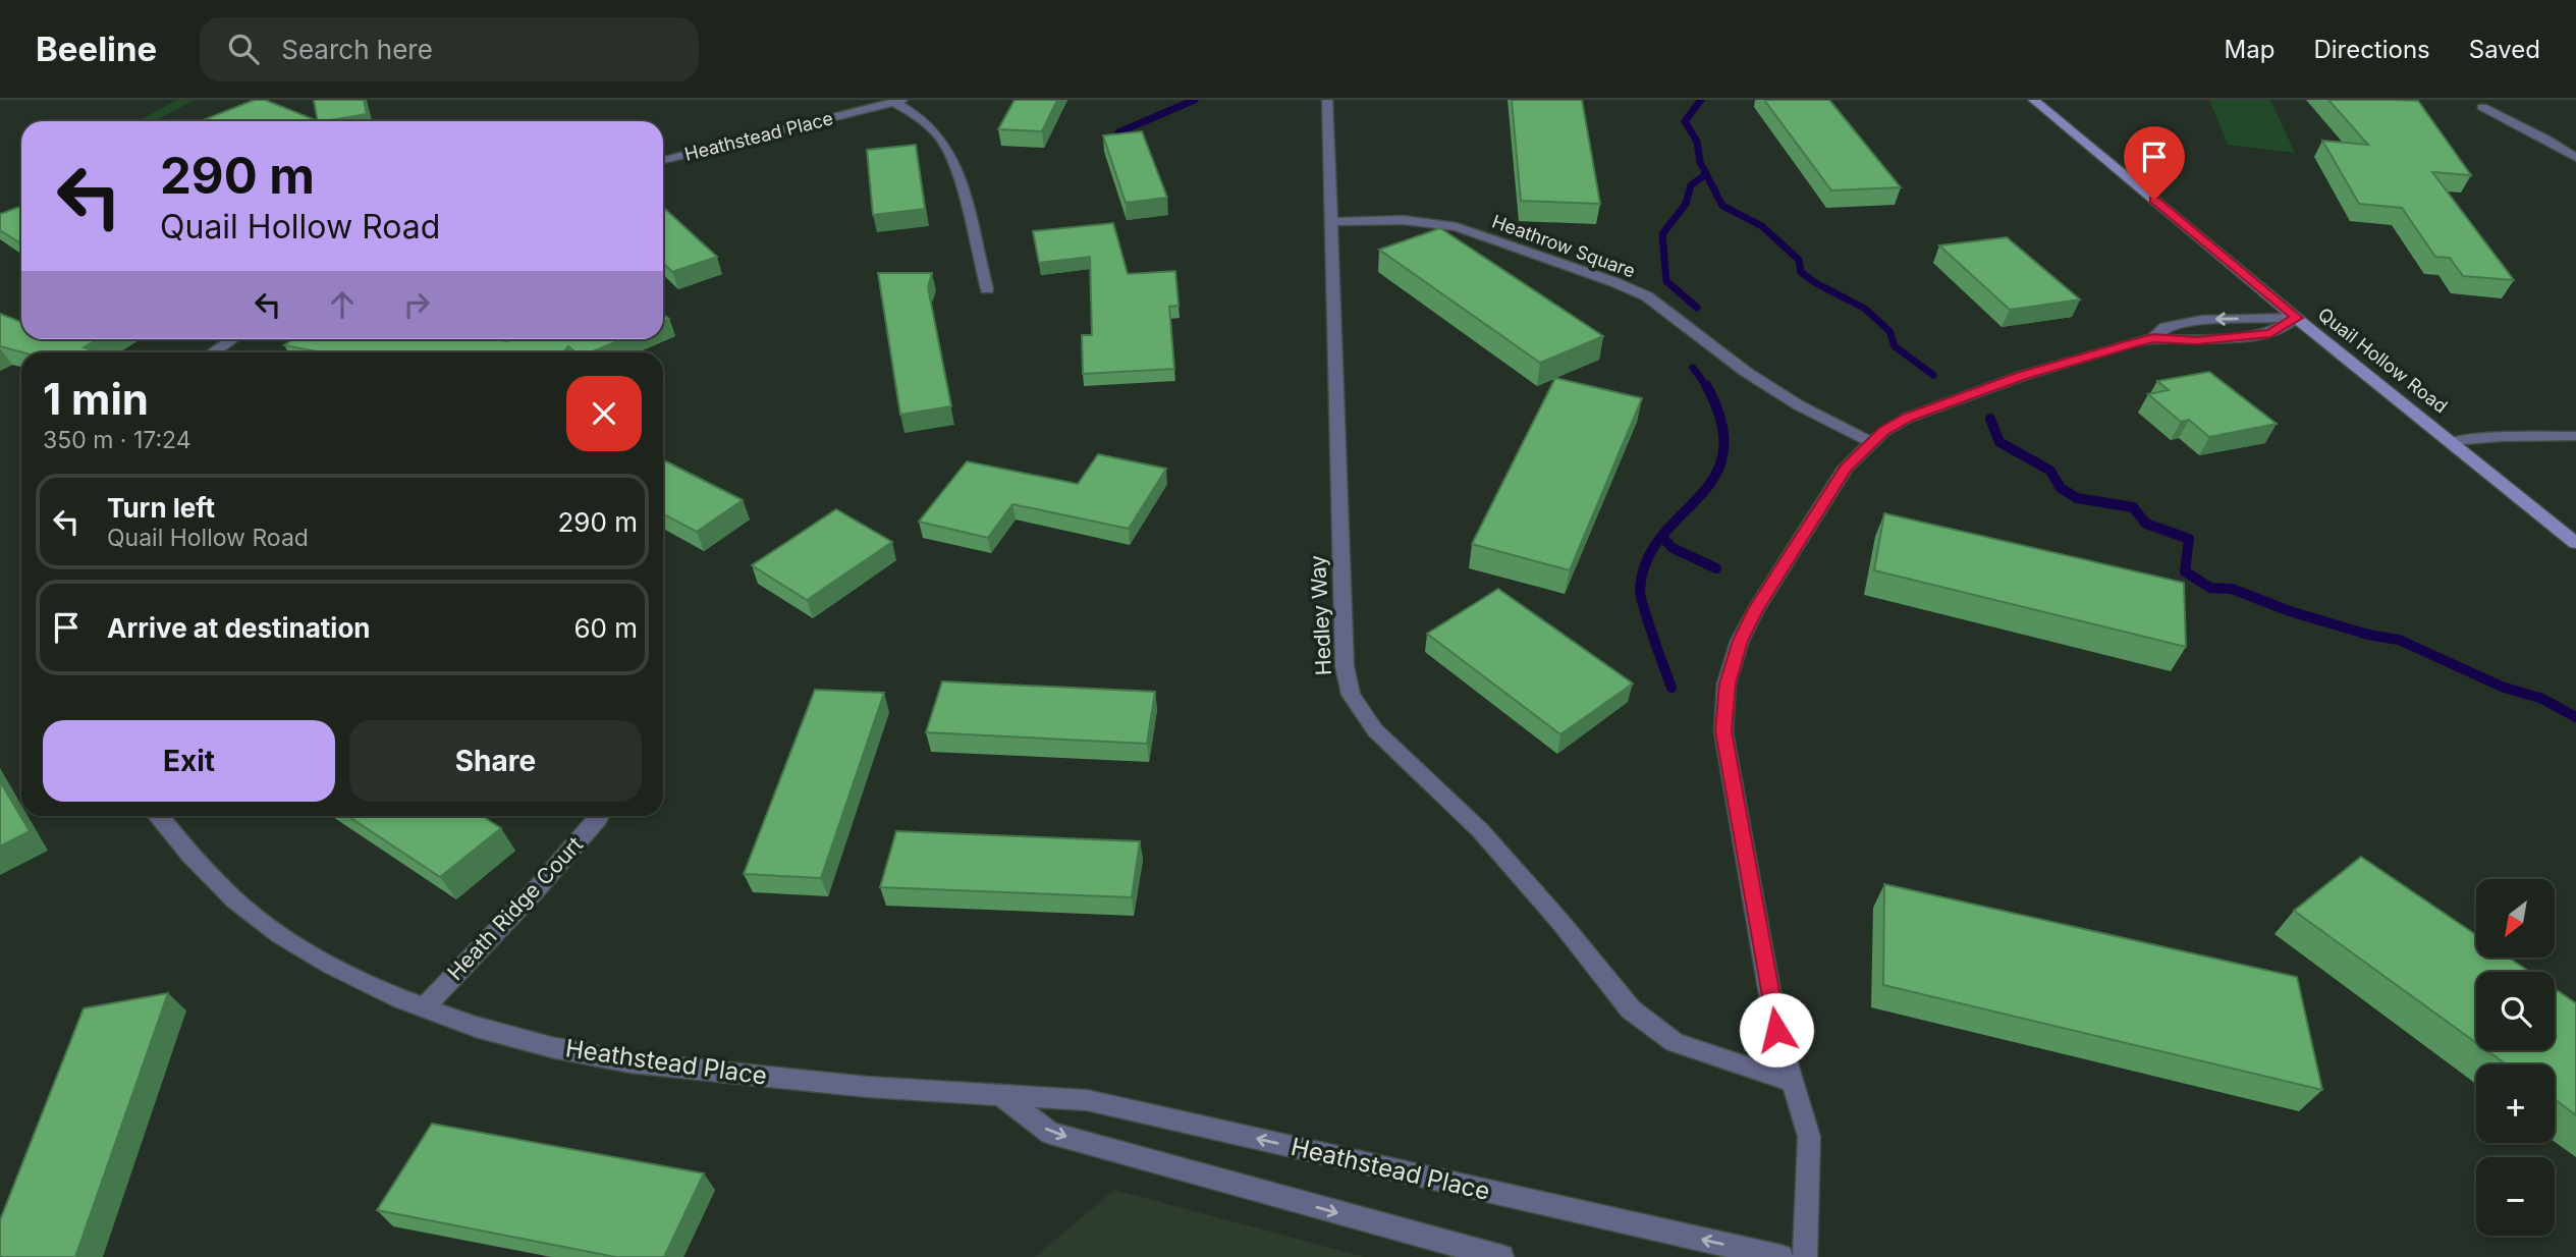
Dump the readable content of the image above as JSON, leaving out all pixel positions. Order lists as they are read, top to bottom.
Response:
{
  "streets": {
    "main road": ["Quail Hollow Road"],
    "street": [
      "Heathstead Place",
      "Heathrow Square",
      "Hedley Way",
      "Heath Ridge Court"
    ]
  },
  "crossings": [
    ["Heathstead Place", "Heath Ridge Court"],
    ["Heathrow Square", "Hedley Way"]
  ],
  "north": "bottom left",
  "page": {
    "header": "Beeline",
    "search": "Search here",
    "nav": ["Map", "Directions", "Saved"],
    "turn": ["290 m", "Quail Hollow Road"],
    "heading": ["1 min", "350 m · 17:24"],
    "list": [
      {
        "name": "Turn left",
        "note": "Quail Hollow Road",
        "value": "290 m"
      },
      {
        "name": "Arrive at destination",
        "value": "60 m"
      }
    ],
    "buttons": ["Exit", "Share"],
    "map_buttons": ["+", "−"]
  }
}
